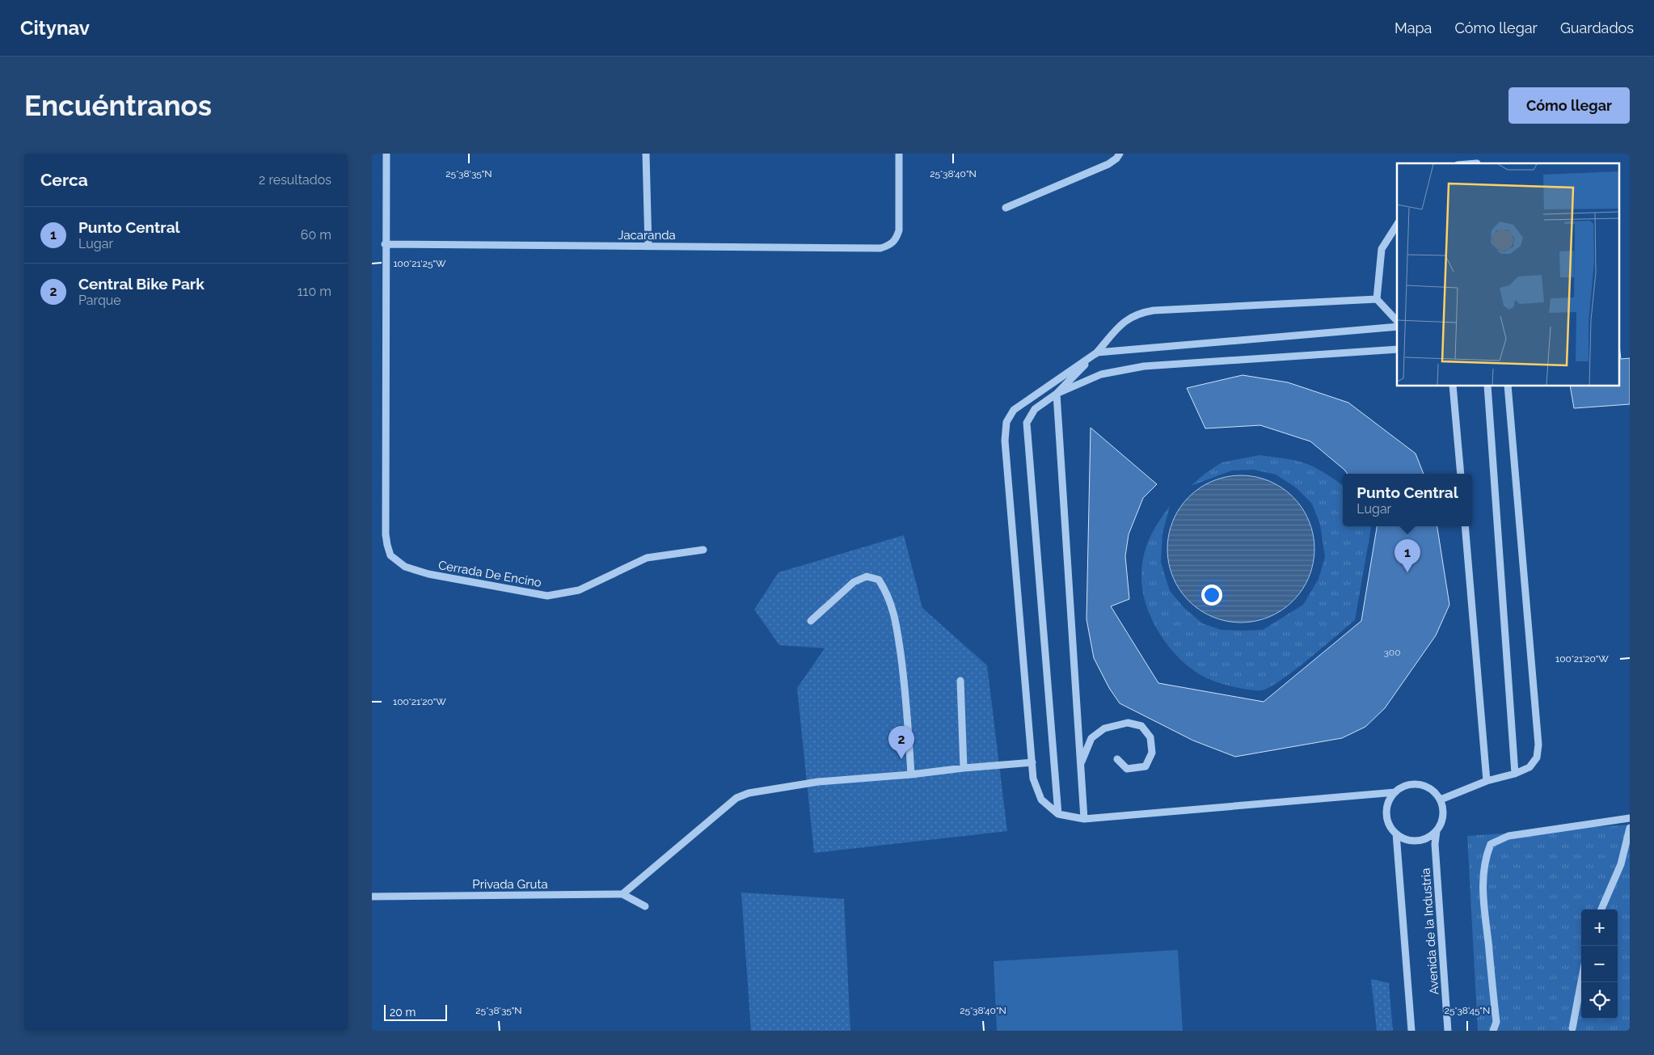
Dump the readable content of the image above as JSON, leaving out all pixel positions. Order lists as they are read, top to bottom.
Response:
{
  "streets": {
    "street": [
      "Jacaranda",
      "Cerrada De Encino",
      "Privada Gruta",
      "Avenida de la Industria"
    ]
  },
  "crossings": [
    ["Jacaranda", "Cerrada De Encino"]
  ],
  "house_numbers": ["300"],
  "scale_bar": "20 m",
  "page": {
    "header": "Citynav",
    "nav": ["Mapa", "Cómo llegar", "Guardados"],
    "buttons": "Cómo llegar",
    "title": "Encuéntranos",
    "heading": ["Cerca", "2 resultados"],
    "list": [
      {
        "mark": "1",
        "name": "Punto Central",
        "note": "Lugar",
        "value": "60 m"
      },
      {
        "mark": "2",
        "name": "Central Bike Park",
        "note": "Parque",
        "value": "110 m"
      }
    ],
    "popup": ["Punto Central", "Lugar"],
    "pins": ["1", "2"],
    "map_buttons": ["+", "−"],
    "scale": "20 m"
  },
  "coordinates": [
    "25°38'35\"N",
    "25°38'40\"N",
    "100°21'25\"W",
    "100°21'20\"W",
    "25°38'45\"N"
  ]
}
